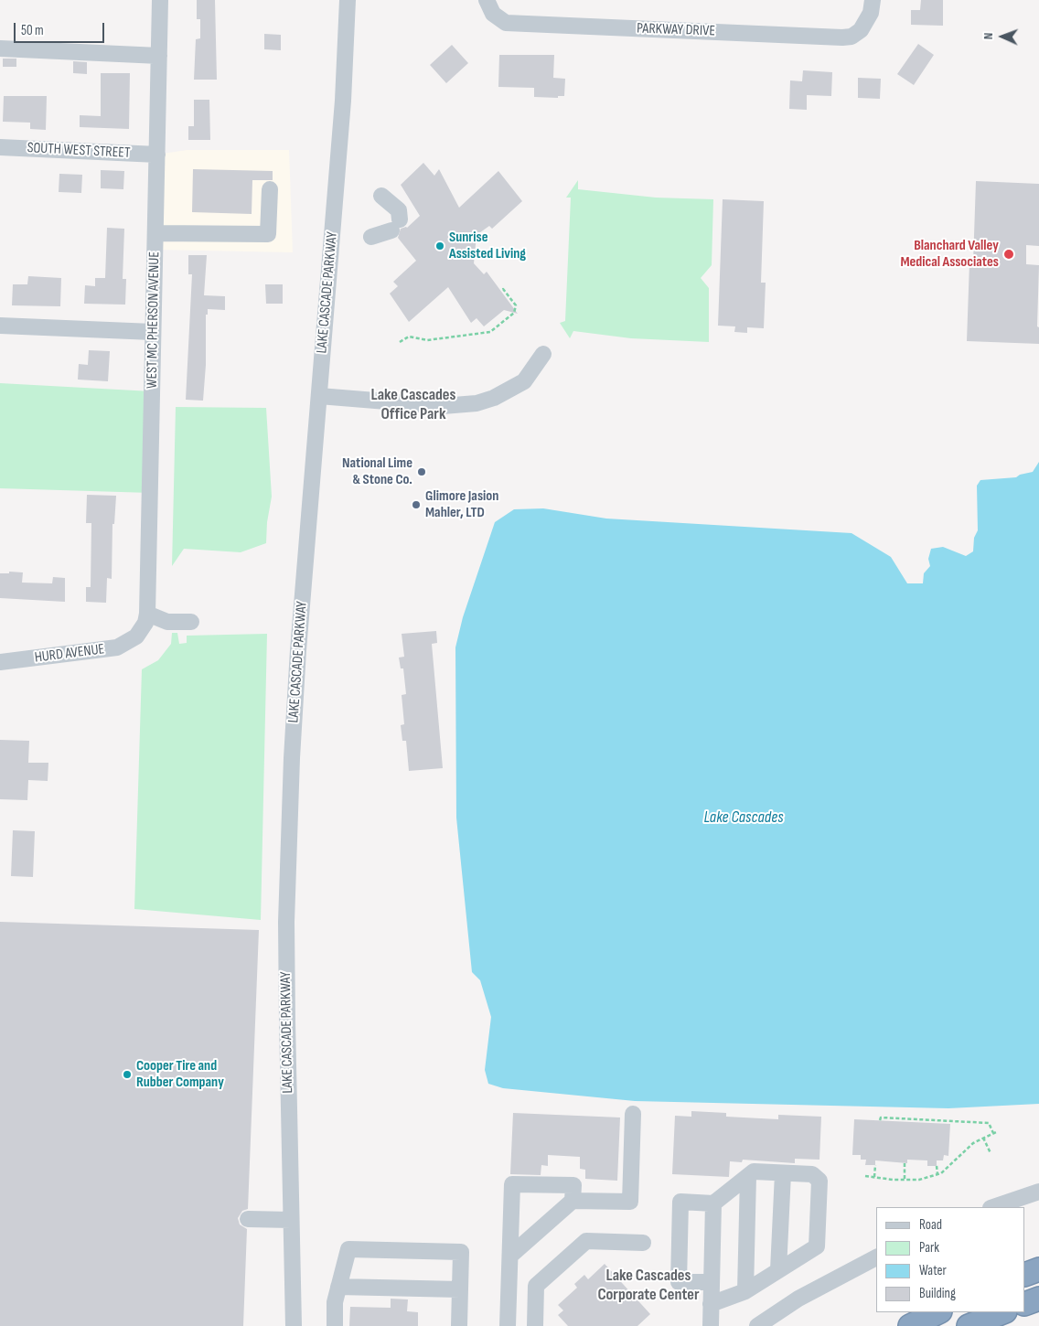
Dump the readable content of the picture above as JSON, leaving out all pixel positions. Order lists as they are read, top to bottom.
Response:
{
  "streets": {
    "street": [
      "PARKWAY DRIVE",
      "SOUTH WEST STREET",
      "LAKE CASCADE PARKWAY",
      "WEST MC PHERSON AVENUE",
      "HURD AVENUE"
    ]
  },
  "crossings": [
    ["SOUTH WEST STREET", "WEST MC PHERSON AVENUE"],
    ["WEST MC PHERSON AVENUE", "HURD AVENUE"]
  ],
  "districts": ["Lake Cascades Office Park", "Lake Cascades Corporate Center"],
  "water": ["Lake Cascades"],
  "places": [
    "Sunrise Assisted Living",
    "Blanchard Valley Medical Associates",
    "National Lime & Stone Co.",
    "Glimore Jasion Mahler, LTD",
    "Cooper Tire and Rubber Company"
  ],
  "legend": [
    "Road",
    "Park",
    "Water",
    "Building"
  ],
  "scale_bar": "50 m",
  "north": "left"
}
